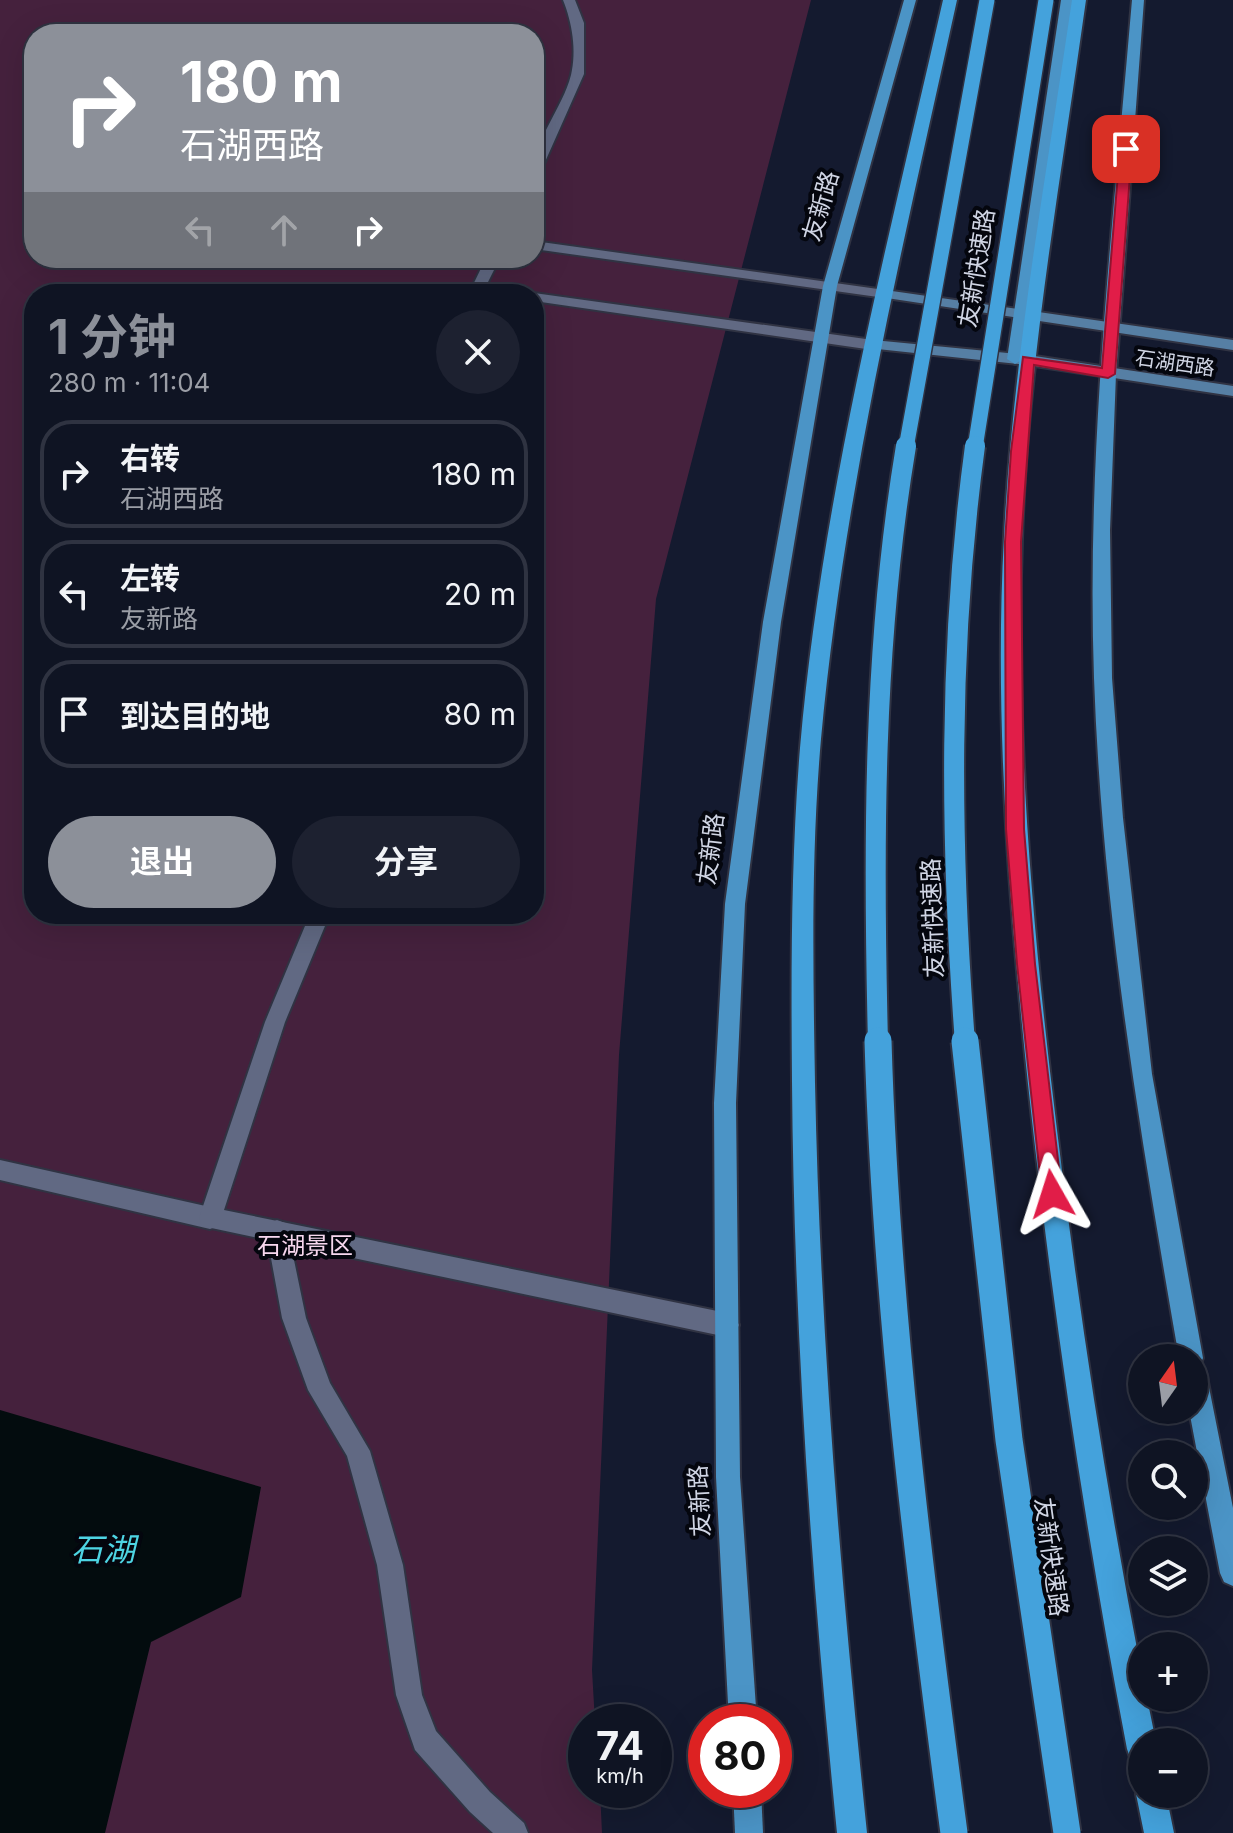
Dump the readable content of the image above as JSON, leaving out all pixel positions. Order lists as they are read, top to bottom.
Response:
{
  "streets": {
    "highway": ["友新快速路"],
    "main road": ["友新路", "石湖西路"]
  },
  "water": ["石湖"],
  "parks": ["石湖景区"],
  "north": "top",
  "page": {
    "turn": ["180 m", "石湖西路"],
    "heading": ["1 分钟", "280 m · 11:04"],
    "list": [
      {
        "name": "右转",
        "note": "石湖西路",
        "value": "180 m"
      },
      {
        "name": "左转",
        "note": "友新路",
        "value": "20 m"
      },
      {
        "name": "到达目的地",
        "value": "80 m"
      }
    ],
    "buttons": ["退出", "分享"],
    "map_buttons": ["+", "−"],
    "speed": "74 km/h",
    "limit": "80"
  }
}
